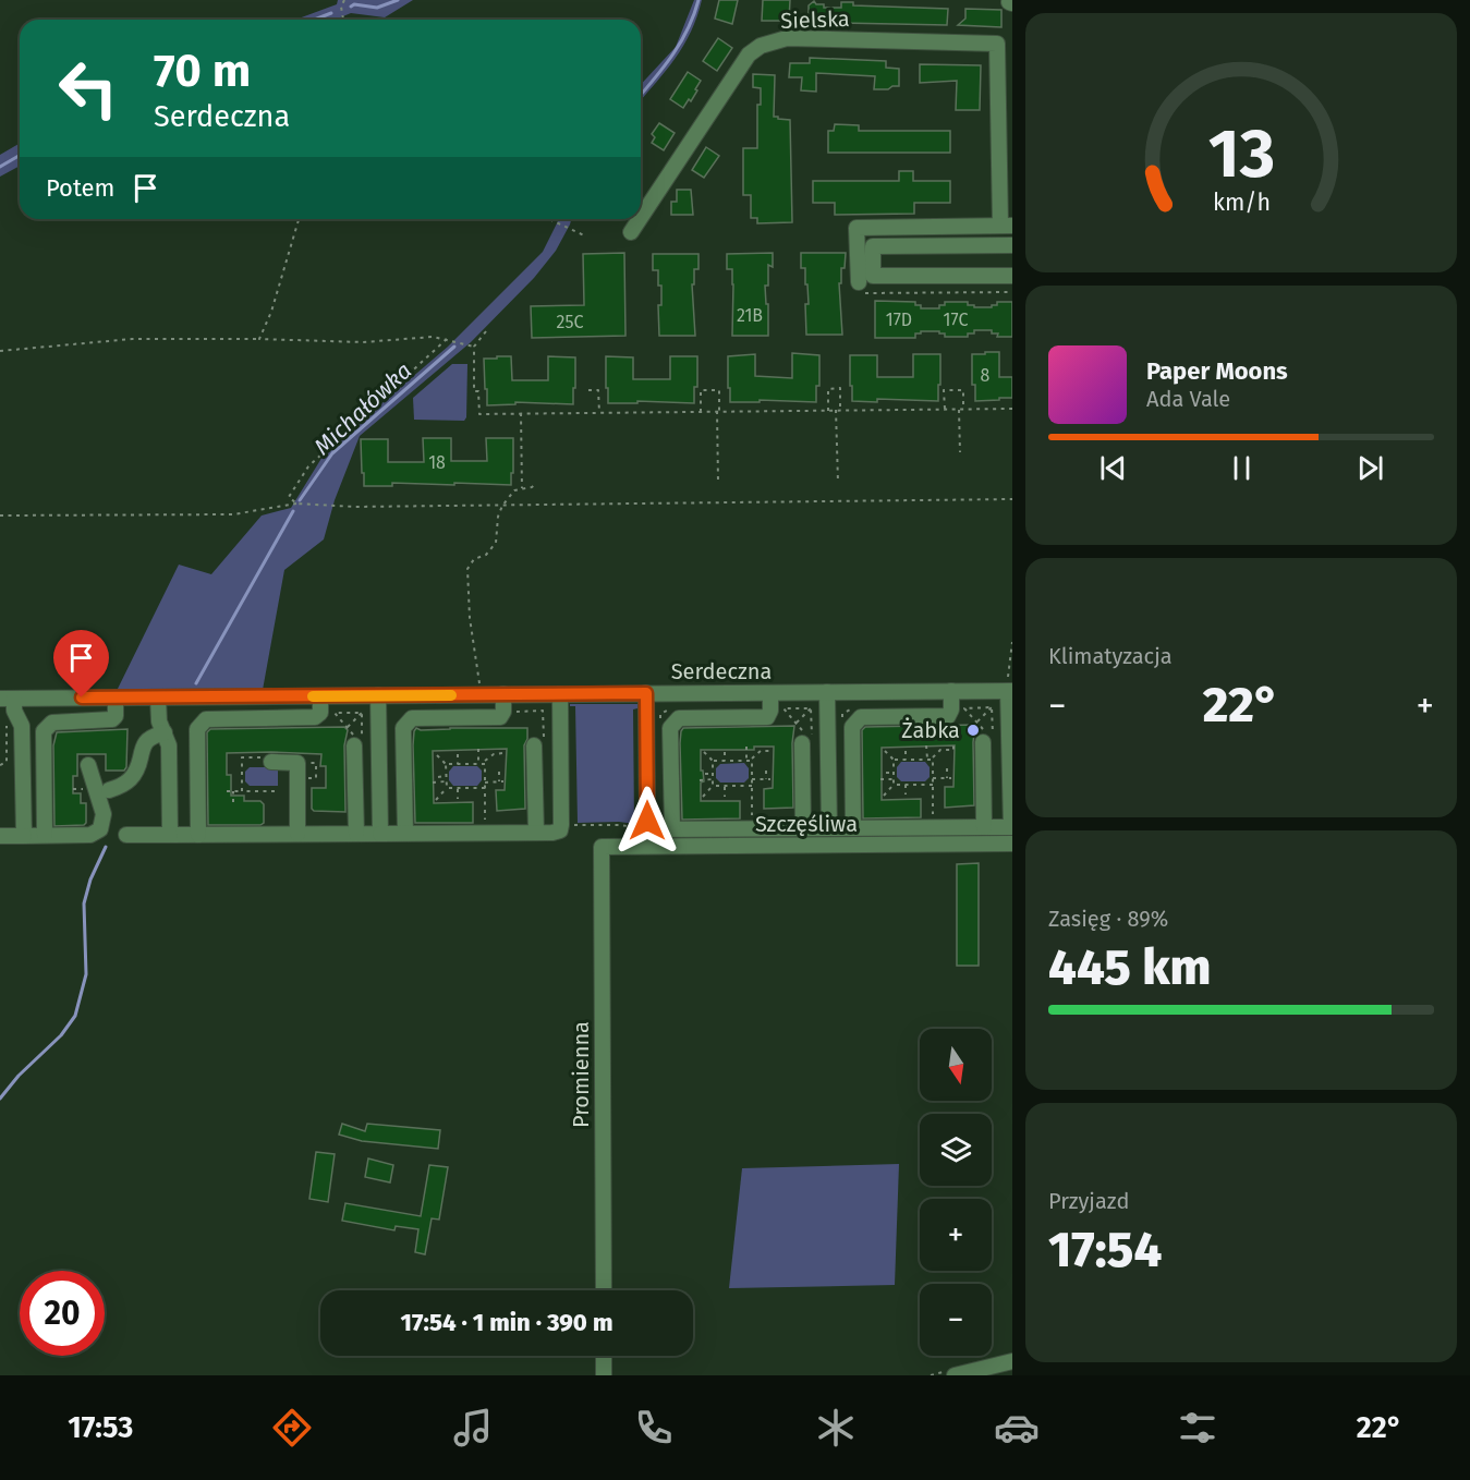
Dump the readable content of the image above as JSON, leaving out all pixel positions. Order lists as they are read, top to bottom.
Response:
{
  "streets": {
    "street": [
      "Sielska",
      "Serdeczna",
      "Szczęśliwa",
      "Promienna"
    ]
  },
  "crossings": [
    ["Szczęśliwa", "Promienna"]
  ],
  "water": ["Michałówka"],
  "places": ["Żabka"],
  "house_numbers": [
    "21B",
    "17D",
    "17C",
    "25C",
    "8",
    "18"
  ],
  "north": "bottom",
  "page": {
    "turn": ["70 m", "Serdeczna"],
    "then": "Potem",
    "song": ["Paper Moons", "Ada Vale"],
    "tile": [
      "Klimatyzacja",
      ["Zasięg · 89%", "445 km"],
      ["Przyjazd", "17:54"]
    ],
    "heat": ["−", "22°", "+"],
    "map_buttons": ["+", "−"],
    "limit": "20",
    "trip": "17:54 · 1 min · 390 m",
    "tabs": ["17:53", "22°"],
    "gauge": ["13", "km/h"]
  }
}
